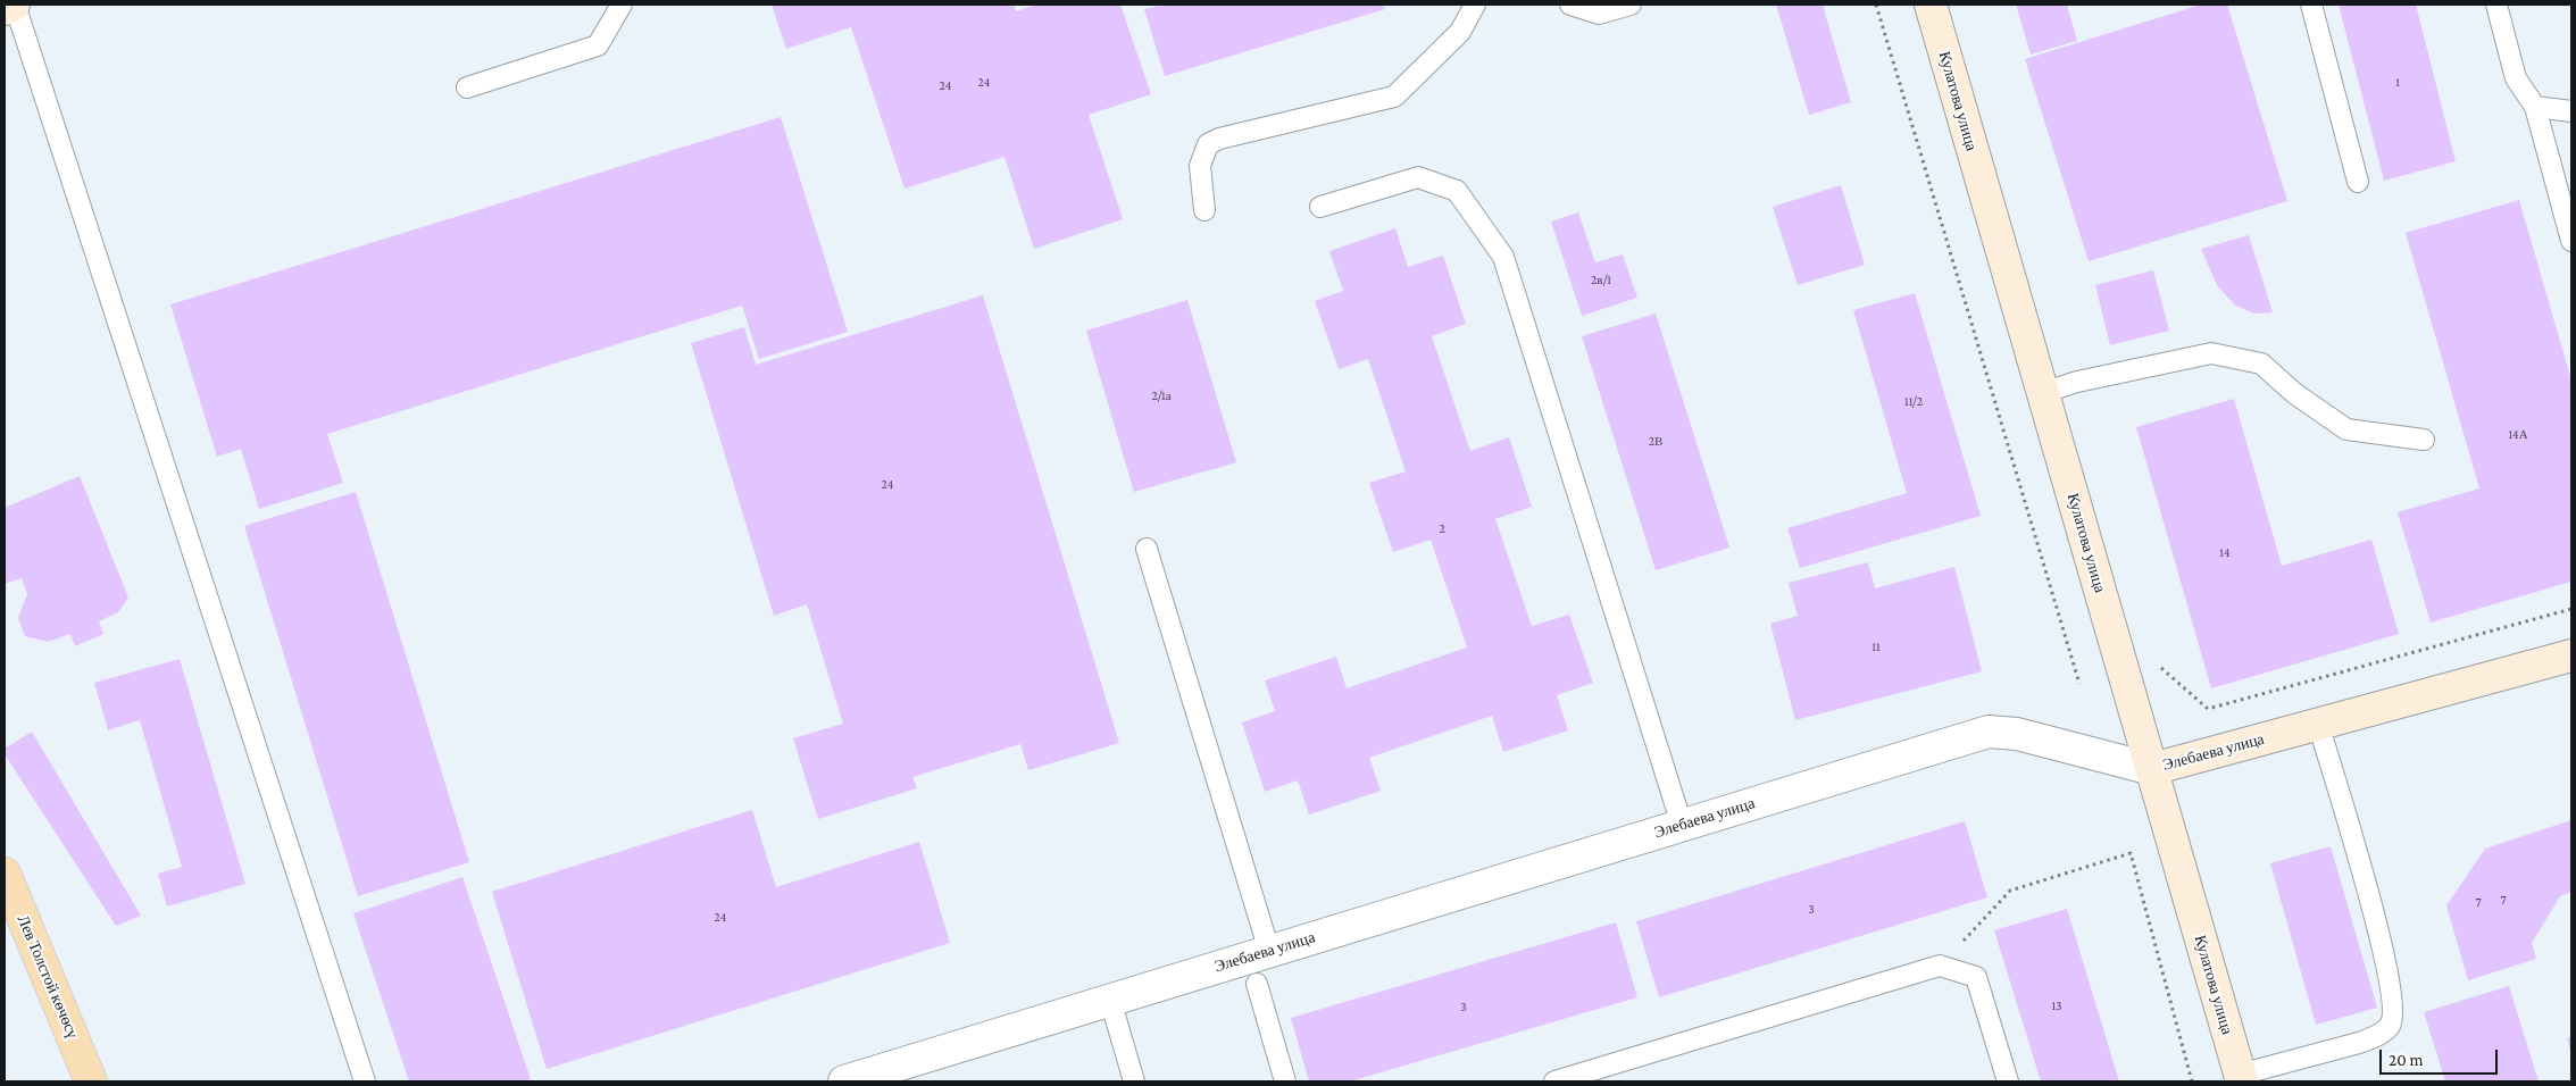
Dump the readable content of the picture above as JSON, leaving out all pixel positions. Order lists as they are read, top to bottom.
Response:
{
  "streets": {
    "main road": ["Кулатова улица", "Элебаева улица", "Лев Толстой көчөсү"]
  },
  "crossings": [
    ["Кулатова улица", "Элебаева улица"]
  ],
  "house_numbers": [
    "24",
    "1",
    "24",
    "2в/1",
    "2/1а",
    "11/2",
    "14А",
    "2В",
    "24",
    "2",
    "14",
    "11",
    "7",
    "7",
    "3",
    "24",
    "13",
    "3"
  ],
  "scale_bar": "20 m"
}
